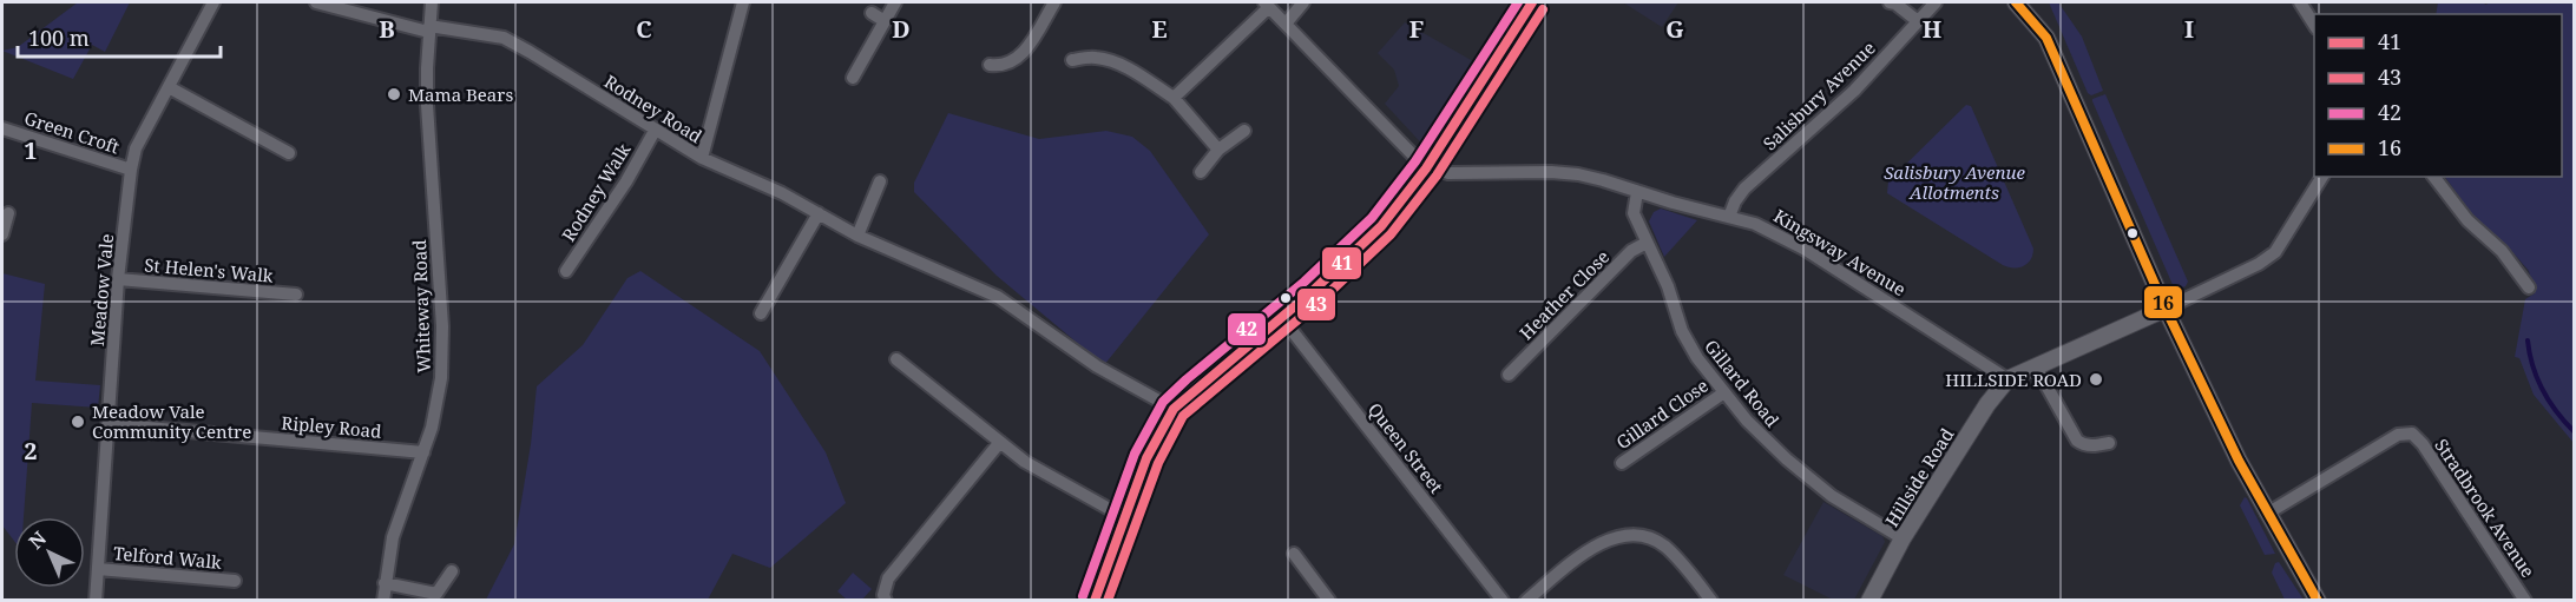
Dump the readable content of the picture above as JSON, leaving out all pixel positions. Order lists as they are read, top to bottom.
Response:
{
  "streets": {
    "street": [
      "Salisbury Avenue",
      "Rodney Road",
      "Green Croft",
      "Rodney Walk",
      "Kingsway Avenue",
      "St Helen's Walk",
      "Meadow Vale",
      "Heather Close",
      "Whiteway Road",
      "Gillard Road",
      "Gillard Close",
      "Ripley Road",
      "Queen Street",
      "Hillside Road",
      "Stradbrook Avenue",
      "Telford Walk"
    ]
  },
  "crossings": [
    ["Salisbury Avenue", "Kingsway Avenue"],
    ["Rodney Road", "Rodney Walk"],
    ["Rodney Road", "Whiteway Road"],
    ["Green Croft", "Meadow Vale"],
    ["Kingsway Avenue", "Gillard Road"],
    ["Kingsway Avenue", "Hillside Road"],
    ["St Helen's Walk", "Meadow Vale"],
    ["Meadow Vale", "Ripley Road"],
    ["Meadow Vale", "Telford Walk"],
    ["Heather Close", "Gillard Road"],
    ["Whiteway Road", "Ripley Road"],
    ["Gillard Road", "Gillard Close"],
    ["Gillard Road", "Hillside Road"]
  ],
  "parks": ["Salisbury Avenue Allotments"],
  "places": ["Mama Bears", "HILLSIDE ROAD", "Meadow Vale Community Centre"],
  "lines": [
    "transit line 41",
    "transit line 42",
    "transit line 16",
    "transit line 43"
  ],
  "legend": [
    "41",
    "43",
    "42",
    "16"
  ],
  "scale_bar": "100 m",
  "north": "top left",
  "grid": {
    "columns": [
      "B",
      "C",
      "D",
      "E",
      "F",
      "G",
      "H",
      "I"
    ],
    "rows": ["1", "2"]
  }
}
